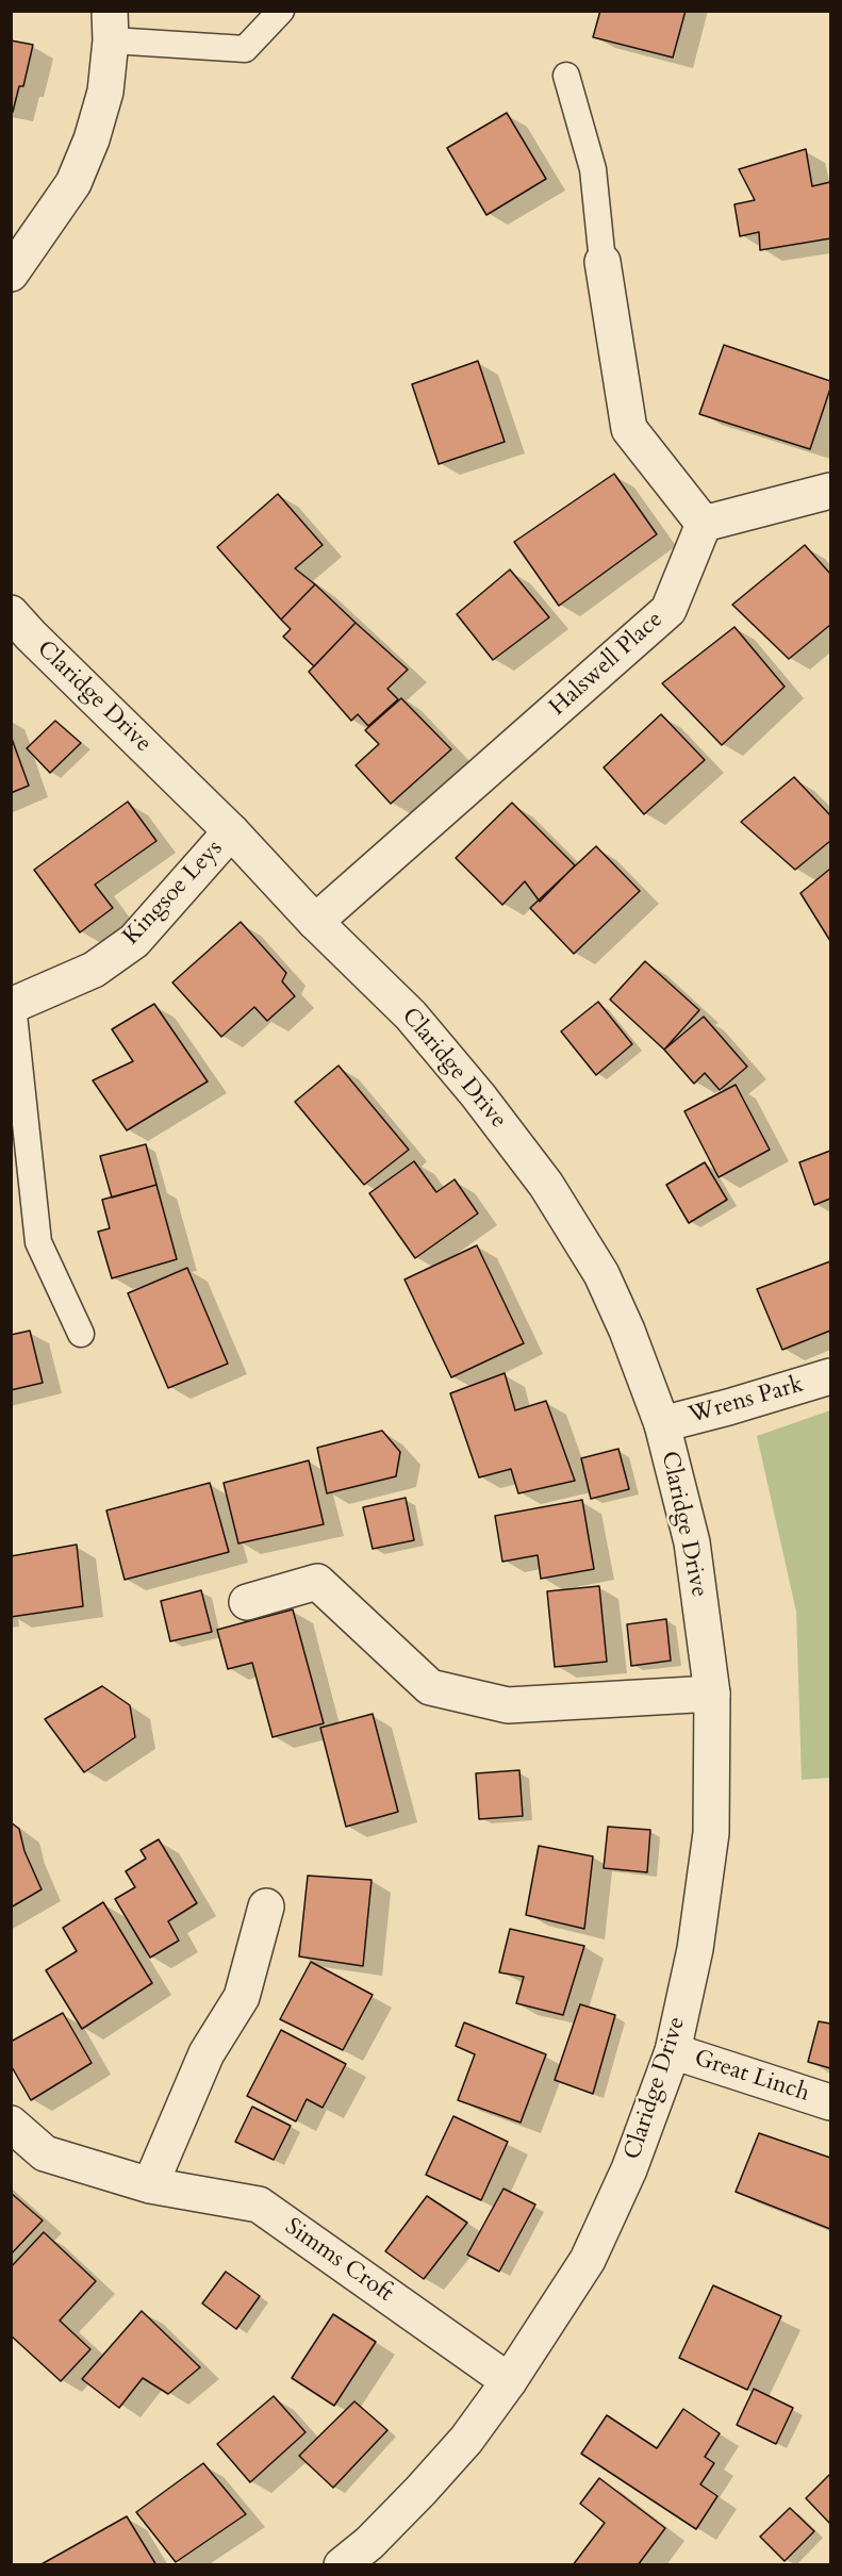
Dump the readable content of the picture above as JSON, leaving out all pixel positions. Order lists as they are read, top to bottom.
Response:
{
  "streets": {
    "street": [
      "Halswell Place",
      "Claridge Drive",
      "Kingsoe Leys",
      "Wrens Park",
      "Great Linch",
      "Simms Croft"
    ]
  },
  "crossings": [
    ["Halswell Place", "Claridge Drive"],
    ["Claridge Drive", "Kingsoe Leys"],
    ["Claridge Drive", "Wrens Park"],
    ["Claridge Drive", "Great Linch"],
    ["Claridge Drive", "Simms Croft"]
  ]
}
